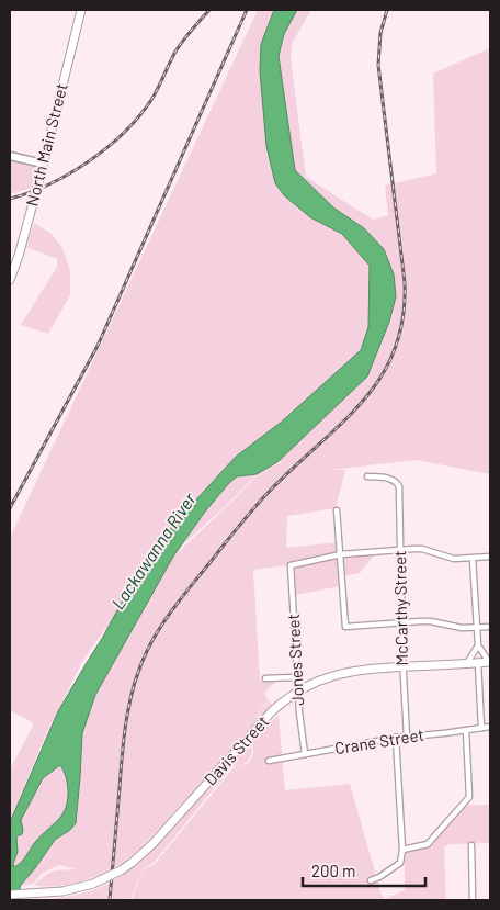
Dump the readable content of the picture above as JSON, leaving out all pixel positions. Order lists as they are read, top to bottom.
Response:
{
  "streets": {
    "main road": ["North Main Street", "Davis Street"],
    "street": ["McCarthy Street", "Jones Street", "Crane Street"]
  },
  "crossings": [
    ["McCarthy Street", "Crane Street"],
    ["McCarthy Street", "Davis Street"],
    ["Jones Street", "Crane Street"],
    ["Jones Street", "Davis Street"]
  ],
  "water": ["Lackawanna River"],
  "scale_bar": "200 m"
}
